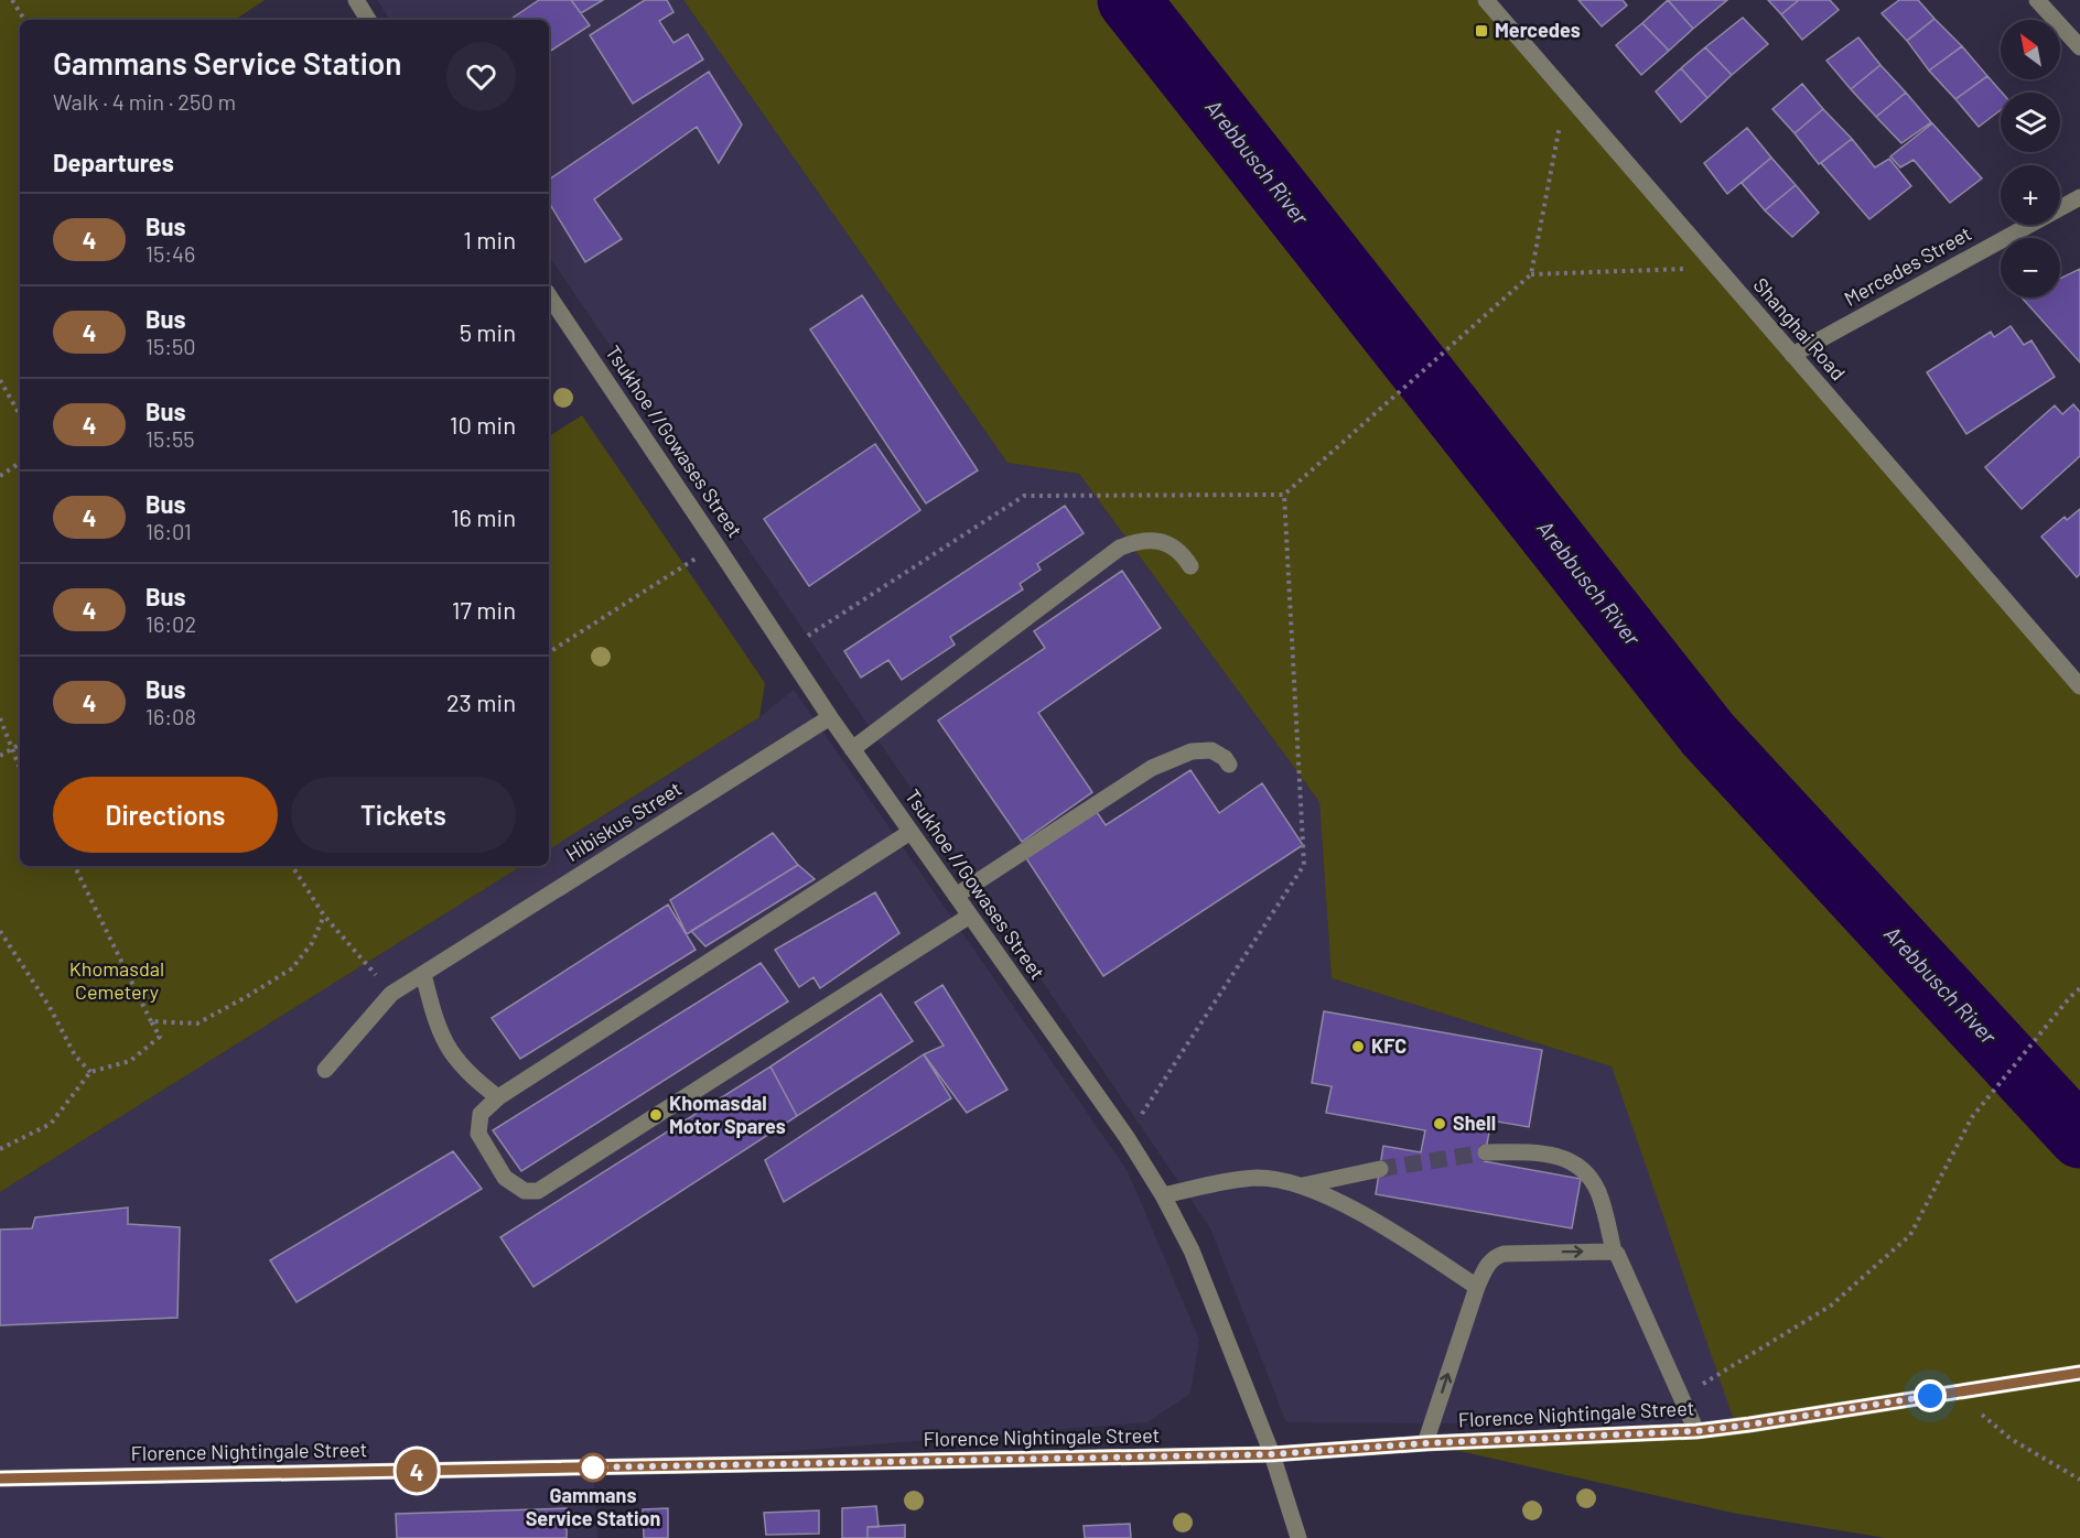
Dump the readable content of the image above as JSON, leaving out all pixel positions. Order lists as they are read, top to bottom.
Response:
{
  "streets": {
    "main road": ["Florence Nightingale Street"],
    "street": [
      "Mercedes Street",
      "Shanghai Road",
      "Tsukhoe //Gowases Street",
      "Hibiskus Street"
    ]
  },
  "crossings": [
    ["Mercedes Street", "Shanghai Road"],
    ["Tsukhoe //Gowases Street", "Hibiskus Street"],
    ["Tsukhoe //Gowases Street", "Florence Nightingale Street"]
  ],
  "water": ["Arebbusch River"],
  "parks": ["Khomasdal Cemetery"],
  "places": {
    "transit": ["Mercedes"],
    "other": [
      "KFC",
      "Khomasdal Motor Spares",
      "Shell",
      "Gammans Service Station"
    ]
  },
  "lines": ["bus line 4"],
  "north": "top left",
  "page": {
    "on_map": "4",
    "map_buttons": ["+", "−"],
    "heading": [
      ["Gammans Service Station", "Walk · 4 min · 250 m"],
      "Departures"
    ],
    "list": [
      {
        "mark": "4",
        "name": "Bus",
        "note": "15:46",
        "value": "1 min"
      },
      {
        "mark": "4",
        "name": "Bus",
        "note": "15:50",
        "value": "5 min"
      },
      {
        "mark": "4",
        "name": "Bus",
        "note": "15:55",
        "value": "10 min"
      },
      {
        "mark": "4",
        "name": "Bus",
        "note": "16:01",
        "value": "16 min"
      },
      {
        "mark": "4",
        "name": "Bus",
        "note": "16:02",
        "value": "17 min"
      },
      {
        "mark": "4",
        "name": "Bus",
        "note": "16:08",
        "value": "23 min"
      }
    ],
    "buttons": ["Directions", "Tickets"]
  }
}
